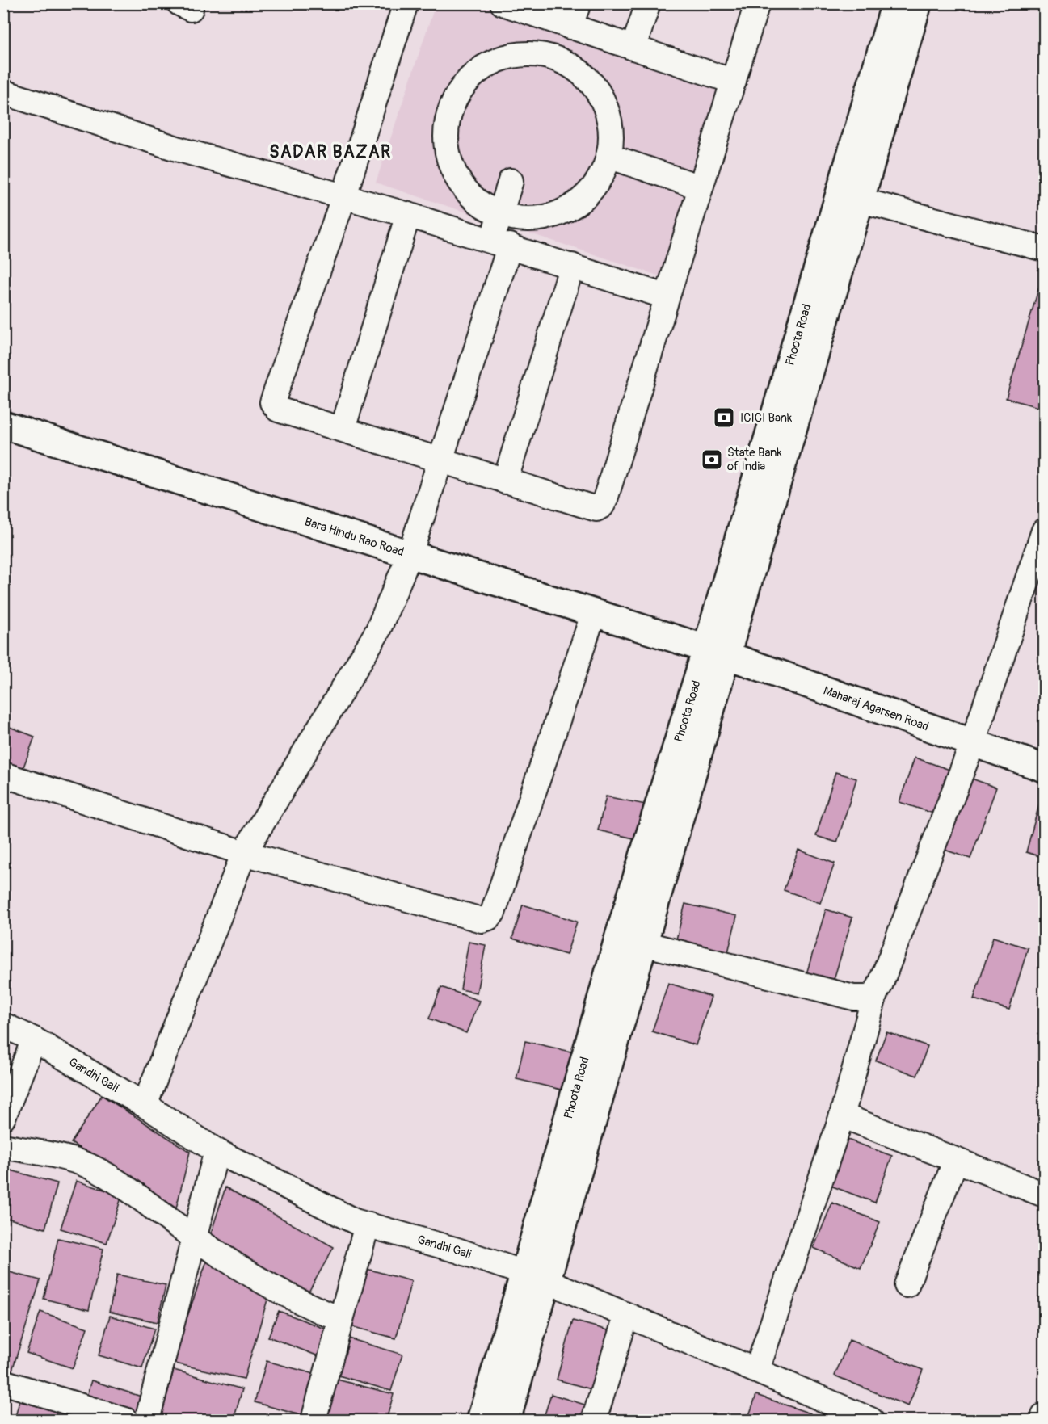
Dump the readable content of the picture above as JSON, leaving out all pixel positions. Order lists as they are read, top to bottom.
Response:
{
  "streets": {
    "street": [
      "Phoota Road",
      "Bara Hindu Rao Road",
      "Maharaj Agarsen Road",
      "Gandhi Gali"
    ]
  },
  "crossings": [
    ["Phoota Road", "Bara Hindu Rao Road"],
    ["Phoota Road", "Maharaj Agarsen Road"],
    ["Phoota Road", "Gandhi Gali"],
    ["Bara Hindu Rao Road", "Maharaj Agarsen Road"]
  ],
  "districts": ["SADAR BAZAR"],
  "places": {
    "bank": ["ICICI Bank", "State Bank of India"]
  }
}
